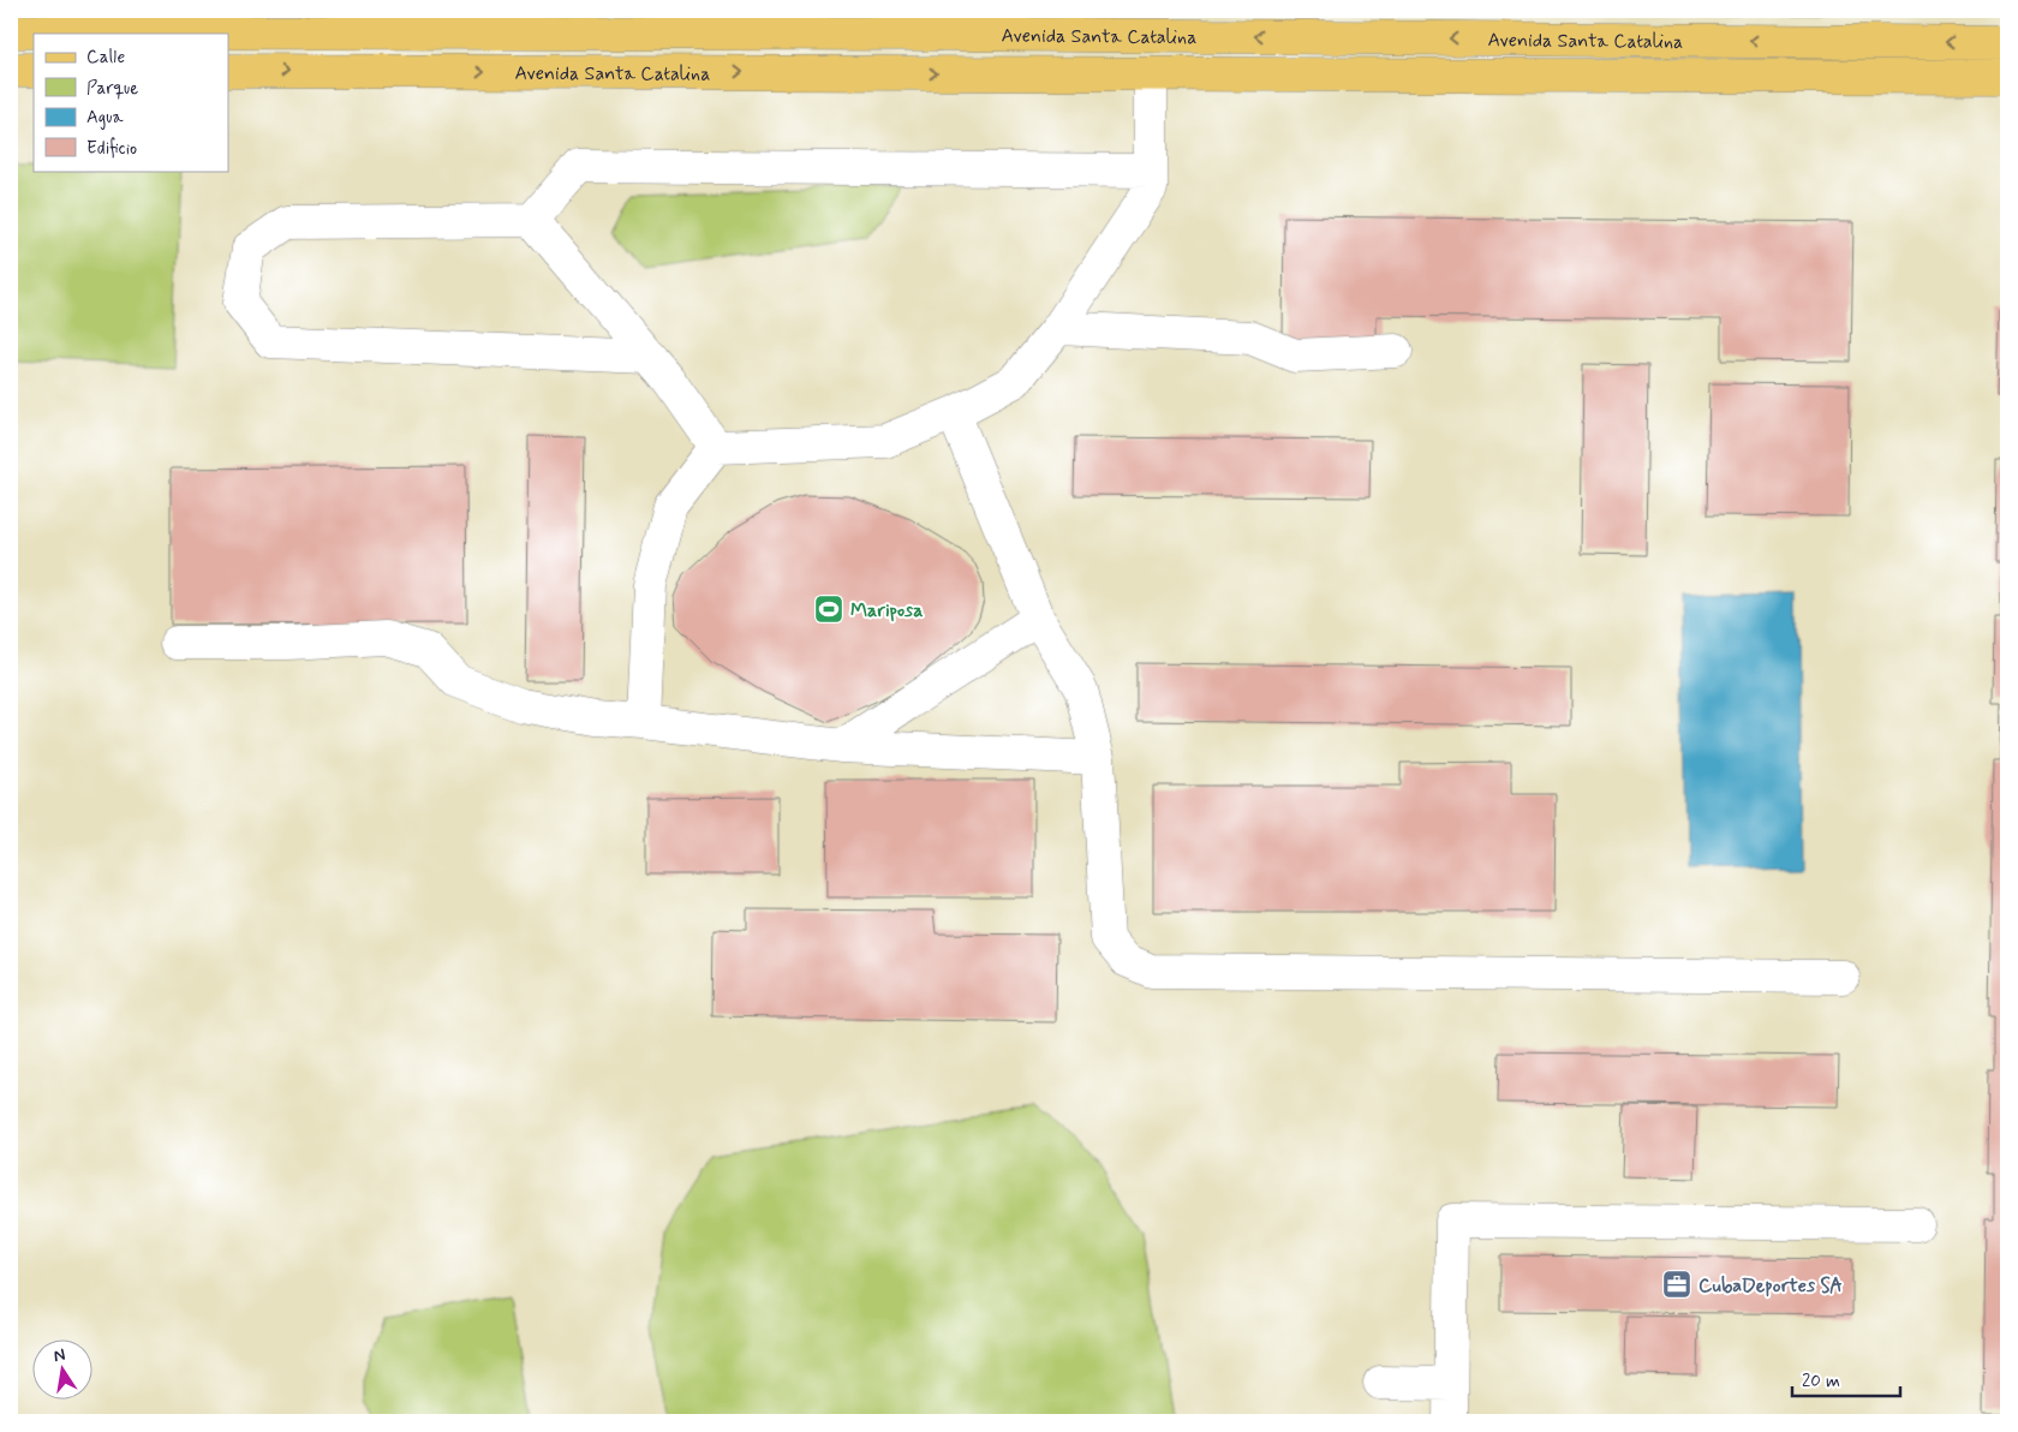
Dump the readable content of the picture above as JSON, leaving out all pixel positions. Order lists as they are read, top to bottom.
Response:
{
  "streets": {
    "main road": ["Avenida Santa Catalina"]
  },
  "places": {
    "sports": ["Mariposa"],
    "office": ["CubaDeportes SA"]
  },
  "legend": [
    "Calle",
    "Parque",
    "Agua",
    "Edificio"
  ],
  "scale_bar": "20 m",
  "north": "top"
}
